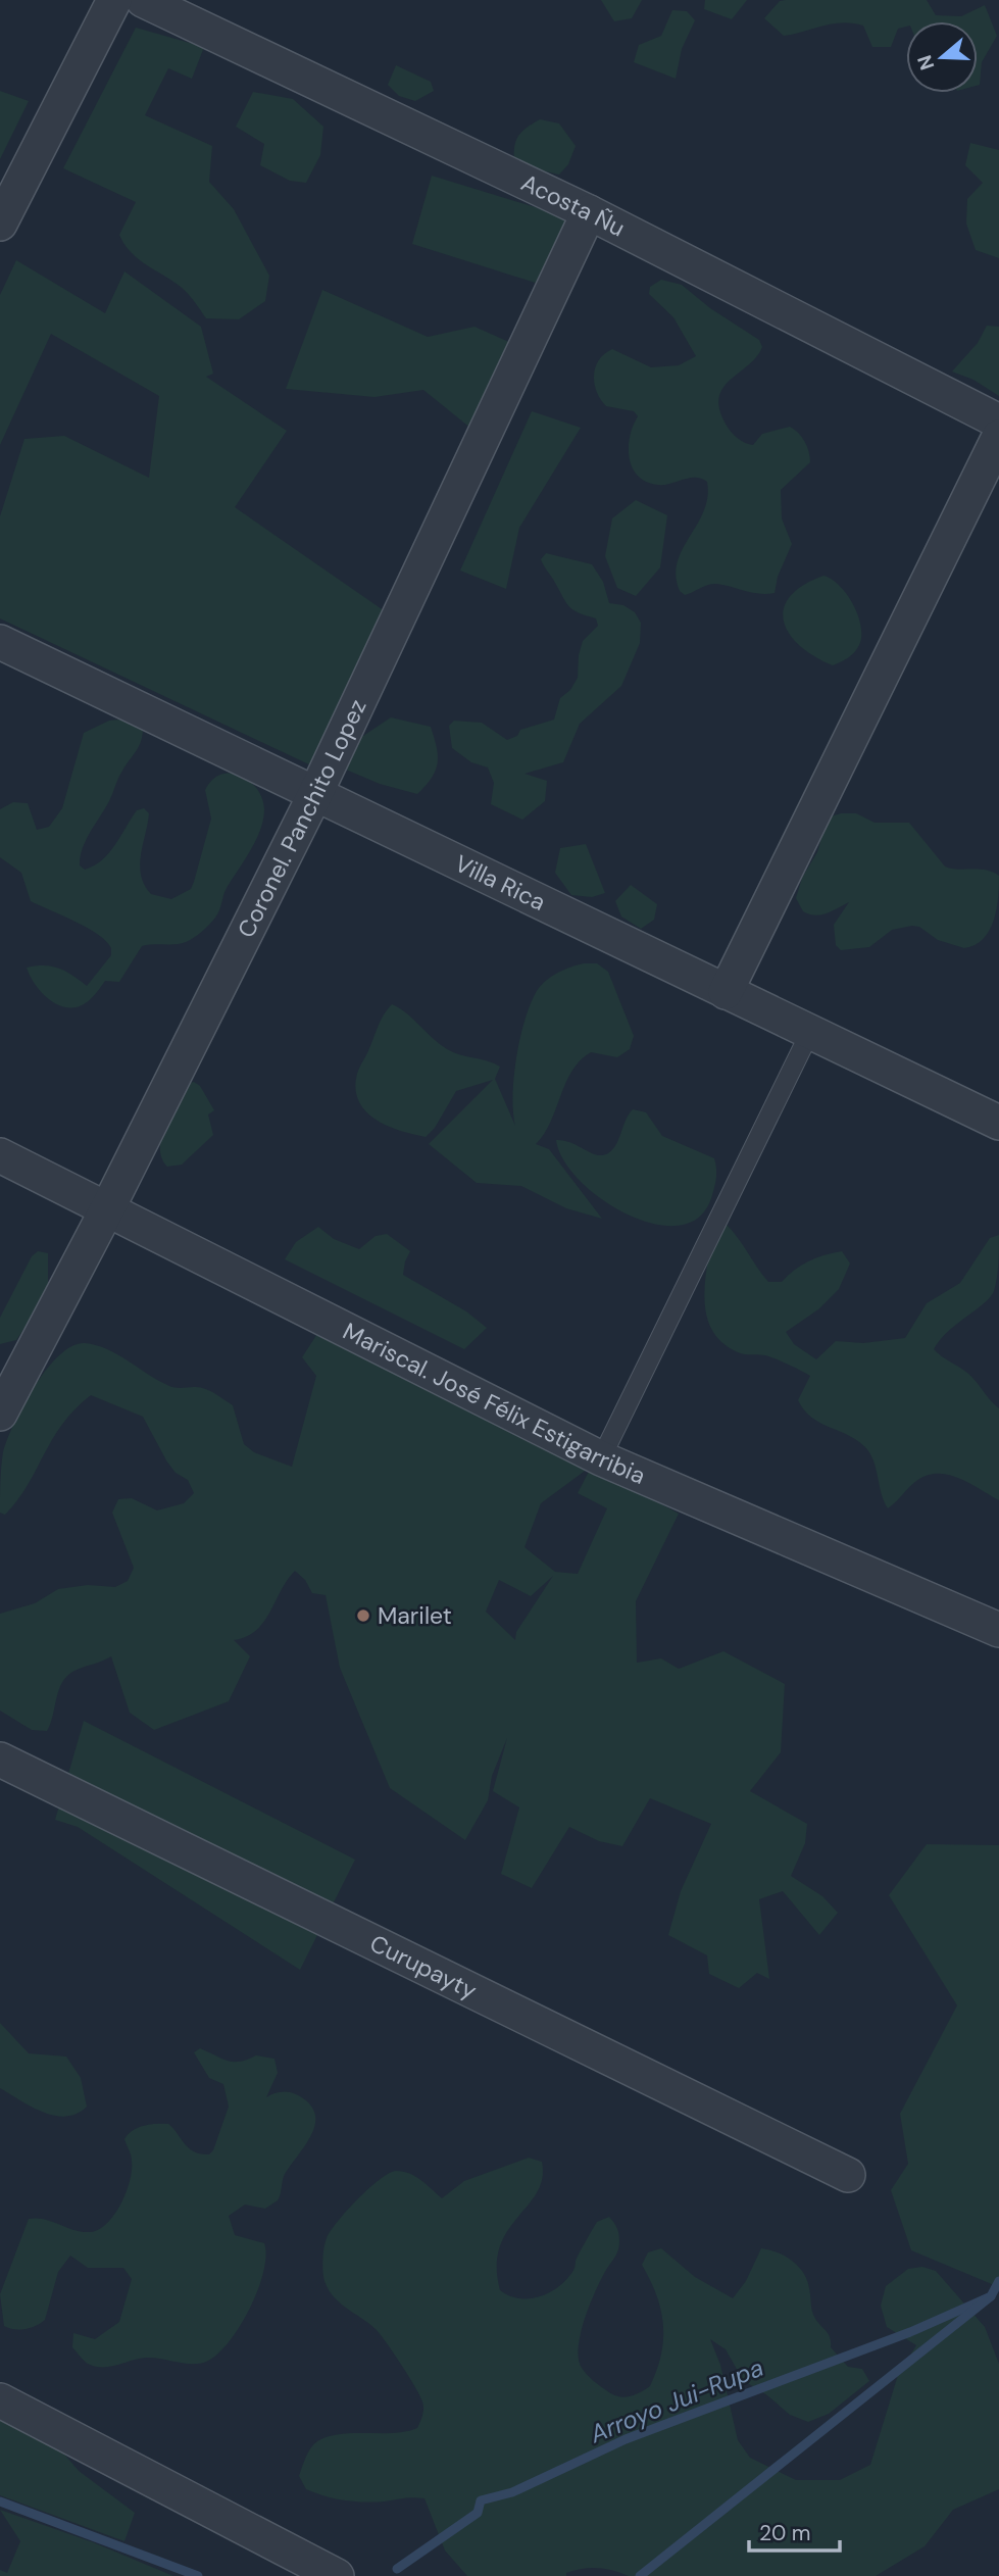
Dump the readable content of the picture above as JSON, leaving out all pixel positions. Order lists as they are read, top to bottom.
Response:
{
  "streets": {
    "street": [
      "Acosta Ñu",
      "Coronel. Panchito Lopez",
      "Villa Rica",
      "Mariscal. José Félix Estigarribia",
      "Curupayty"
    ]
  },
  "crossings": [
    ["Acosta Ñu", "Coronel. Panchito Lopez"],
    ["Coronel. Panchito Lopez", "Villa Rica"],
    ["Coronel. Panchito Lopez", "Mariscal. José Félix Estigarribia"]
  ],
  "water": ["Arroyo Jui-Rupa"],
  "places": ["Marilet"],
  "scale_bar": "20 m",
  "north": "left"
}
